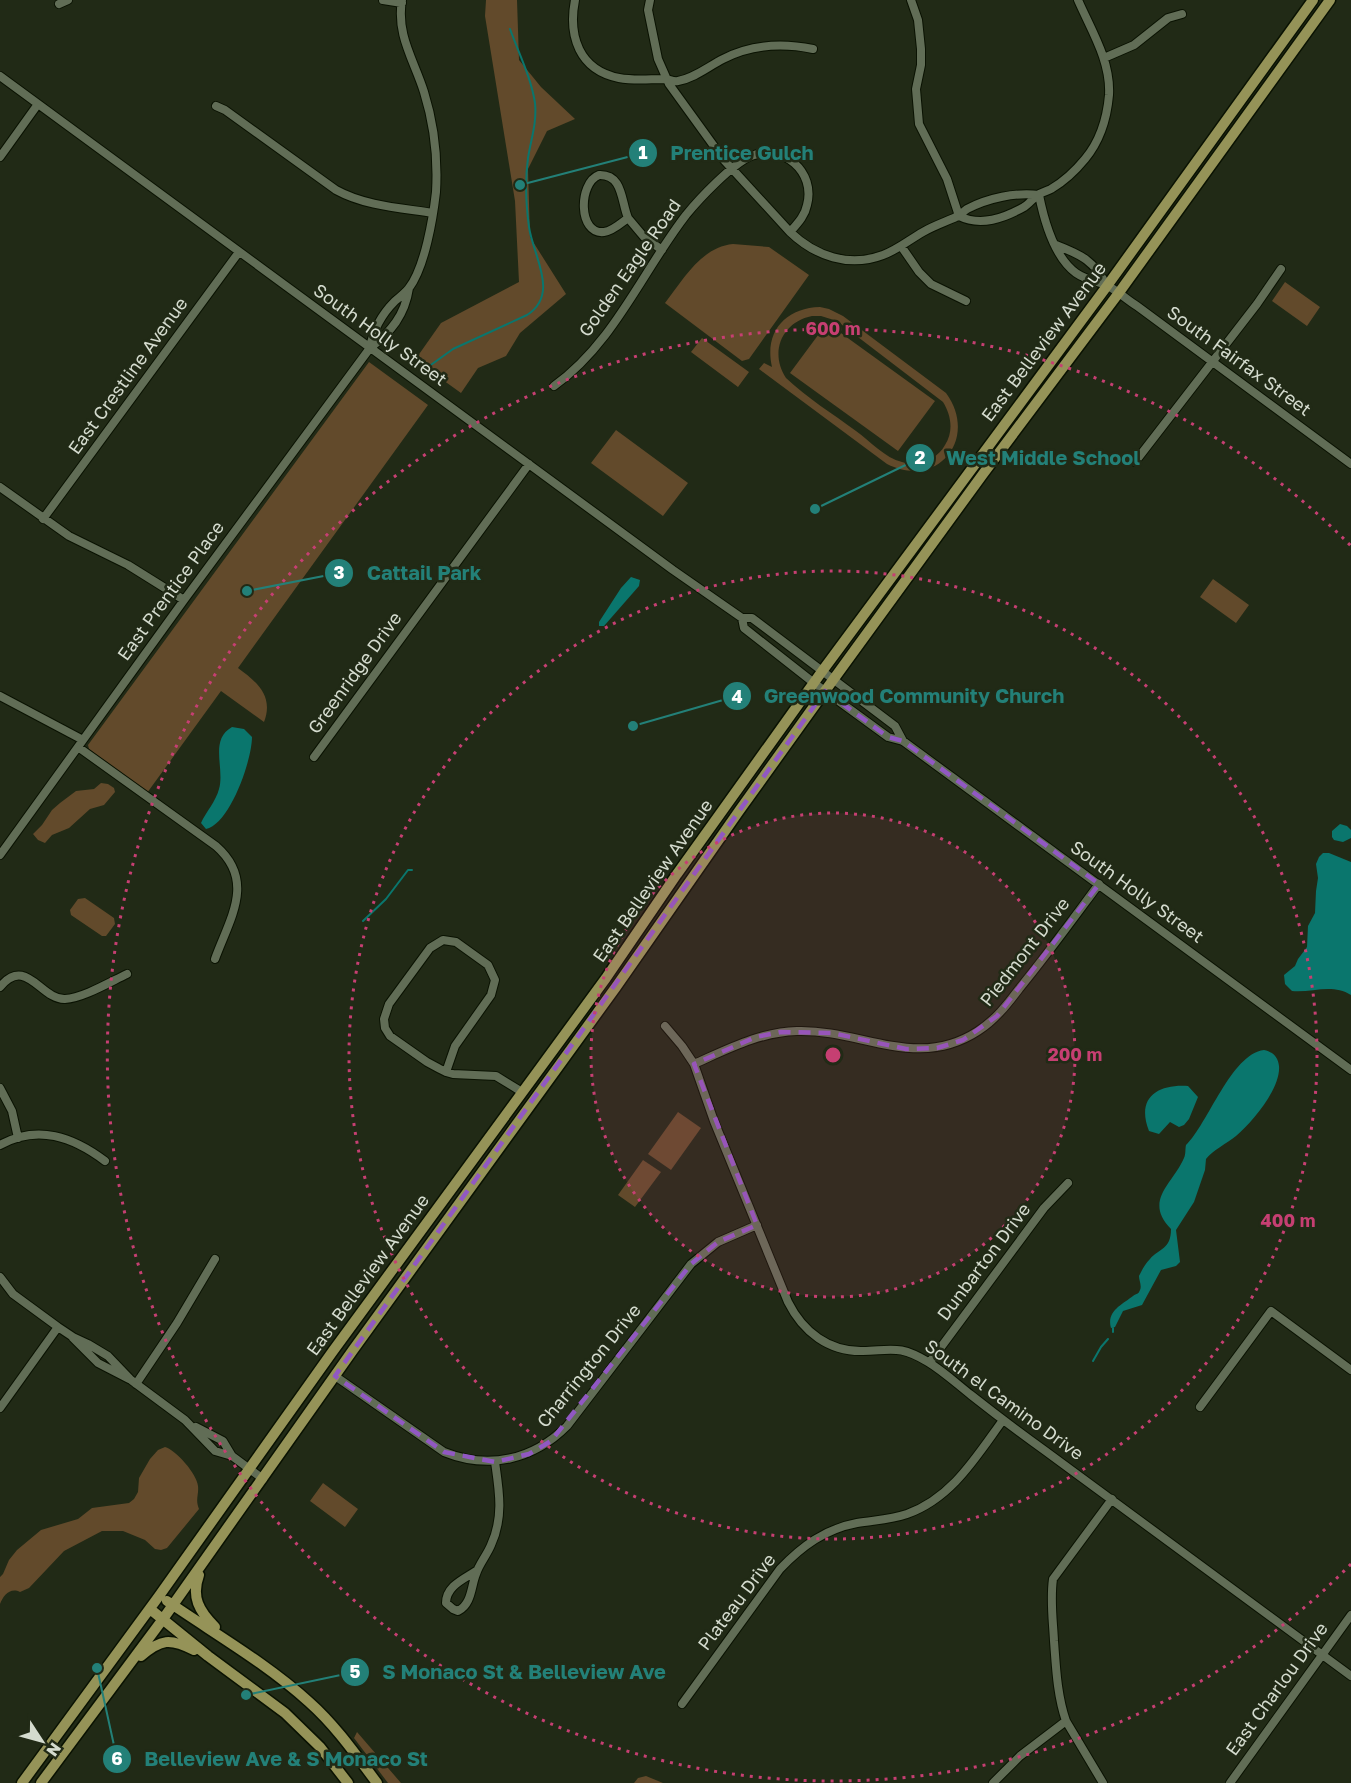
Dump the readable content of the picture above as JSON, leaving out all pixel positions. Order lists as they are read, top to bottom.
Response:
{
  "streets": {
    "main road": ["East Belleview Avenue"],
    "street": [
      "Golden Eagle Road",
      "South Holly Street",
      "South Fairfax Street",
      "East Crestline Avenue",
      "East Prentice Place",
      "Greenridge Drive",
      "Piedmont Drive",
      "Dunbarton Drive",
      "Charrington Drive",
      "South el Camino Drive",
      "Plateau Drive",
      "East Charlou Drive"
    ]
  },
  "crossings": [
    ["South Holly Street", "East Belleview Avenue"],
    ["South Holly Street", "East Crestline Avenue"],
    ["South Holly Street", "East Prentice Place"],
    ["South Holly Street", "Greenridge Drive"],
    ["South Holly Street", "Piedmont Drive"],
    ["East Belleview Avenue", "South Fairfax Street"],
    ["East Belleview Avenue", "Charrington Drive"],
    ["Piedmont Drive", "South el Camino Drive"],
    ["Dunbarton Drive", "South el Camino Drive"],
    ["Charrington Drive", "South el Camino Drive"],
    ["South el Camino Drive", "Plateau Drive"],
    ["South el Camino Drive", "East Charlou Drive"]
  ],
  "places": [
    "Prentice Gulch",
    "West Middle School",
    "Cattail Park",
    "Greenwood Community Church",
    "Belleview Ave & S Monaco St",
    "S Monaco St & Belleview Ave"
  ],
  "north": "bottom right",
  "rings": ["600 m", "200 m", "400 m"]
}
